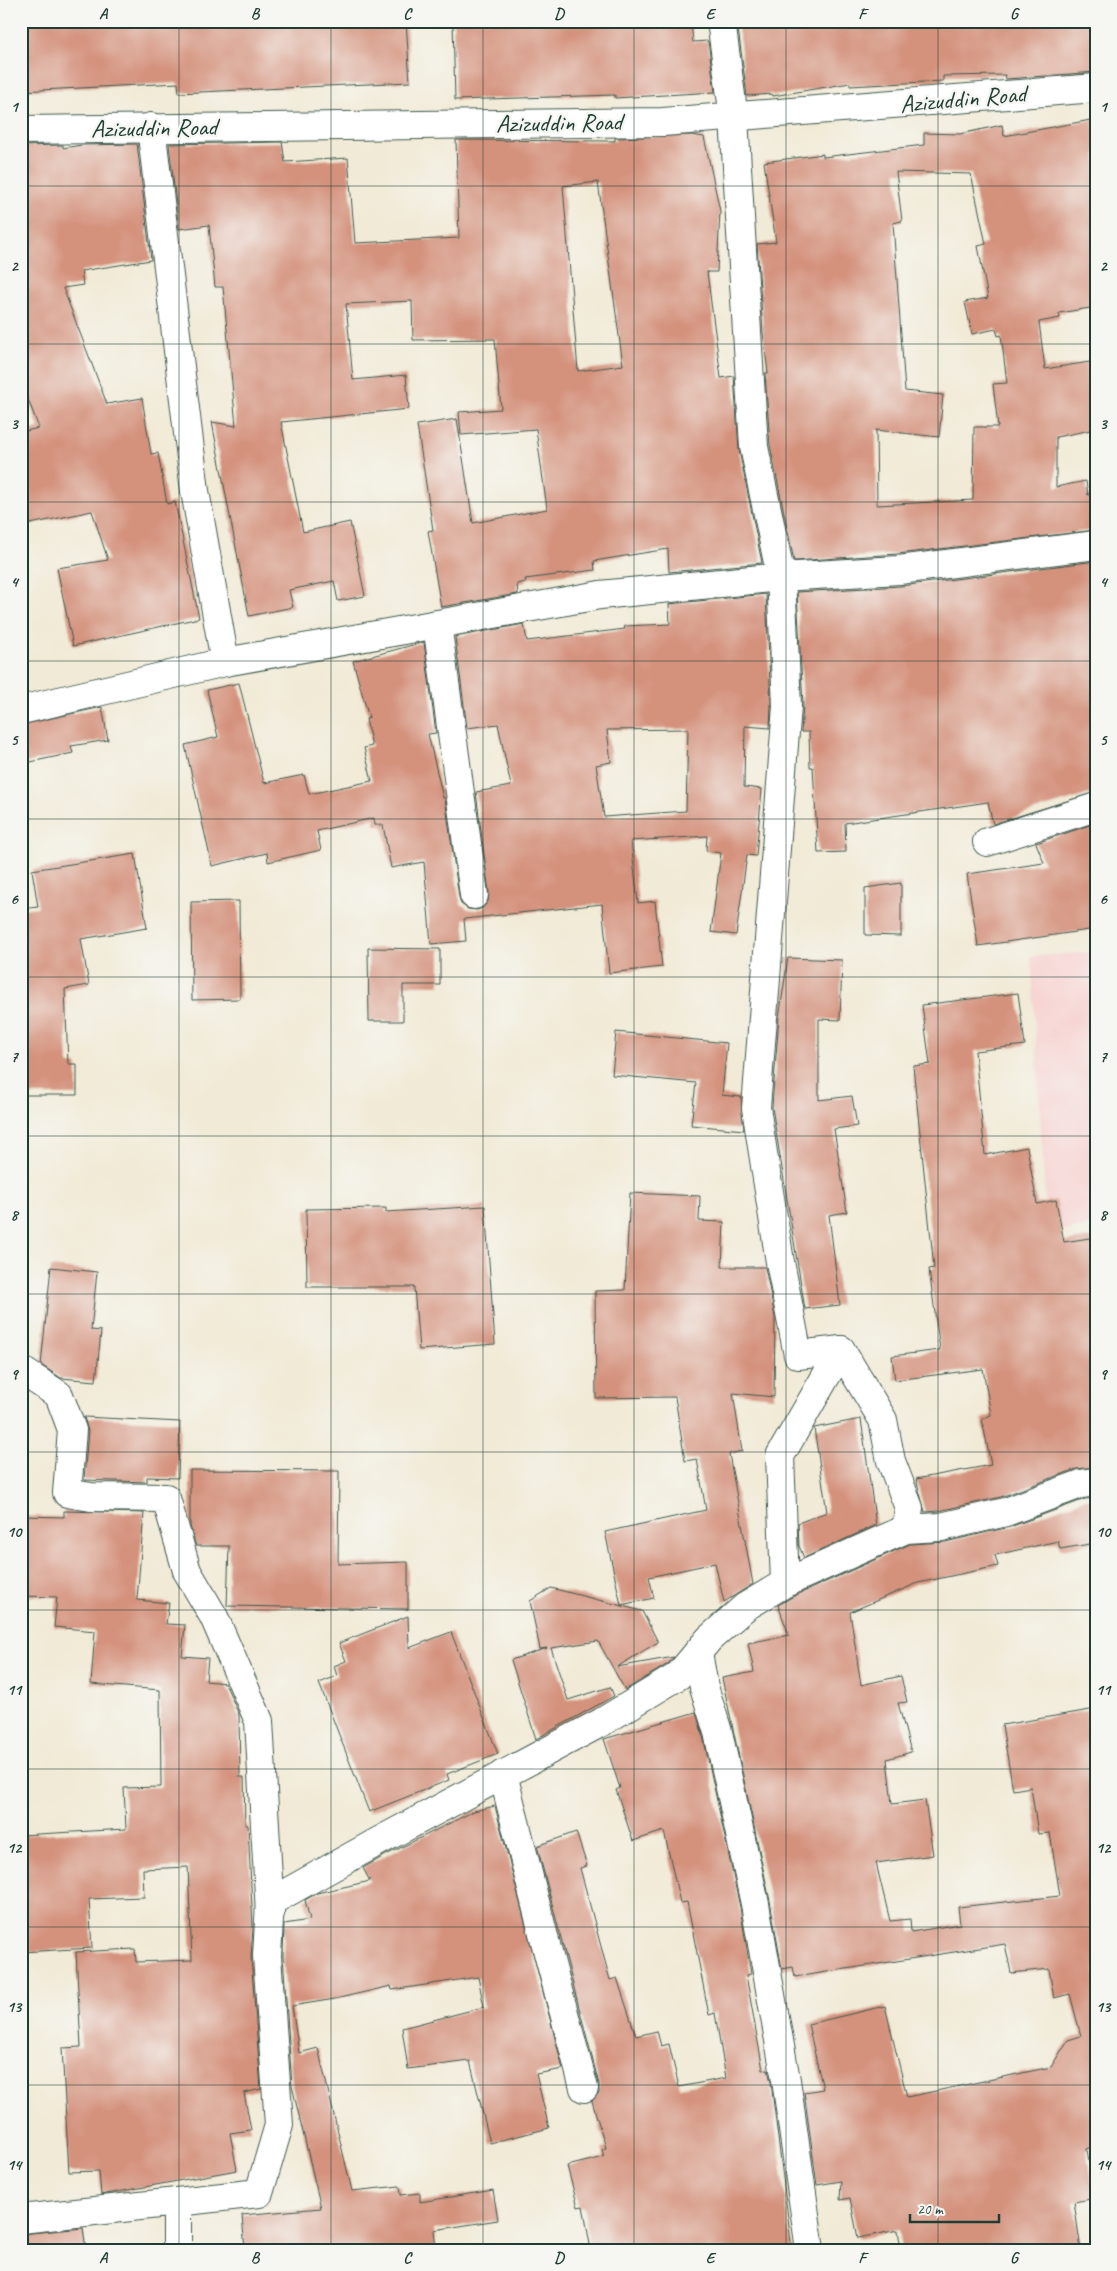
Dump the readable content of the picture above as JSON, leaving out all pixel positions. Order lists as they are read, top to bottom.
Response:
{
  "streets": {
    "street": ["Azizuddin Road"]
  },
  "scale_bar": "20 m",
  "grid": {
    "columns": [
      "A",
      "B",
      "C",
      "D",
      "E",
      "F",
      "G"
    ],
    "rows": [
      "1",
      "2",
      "3",
      "4",
      "5",
      "6",
      "7",
      "8",
      "9",
      "10",
      "11",
      "12",
      "13",
      "14"
    ]
  }
}
